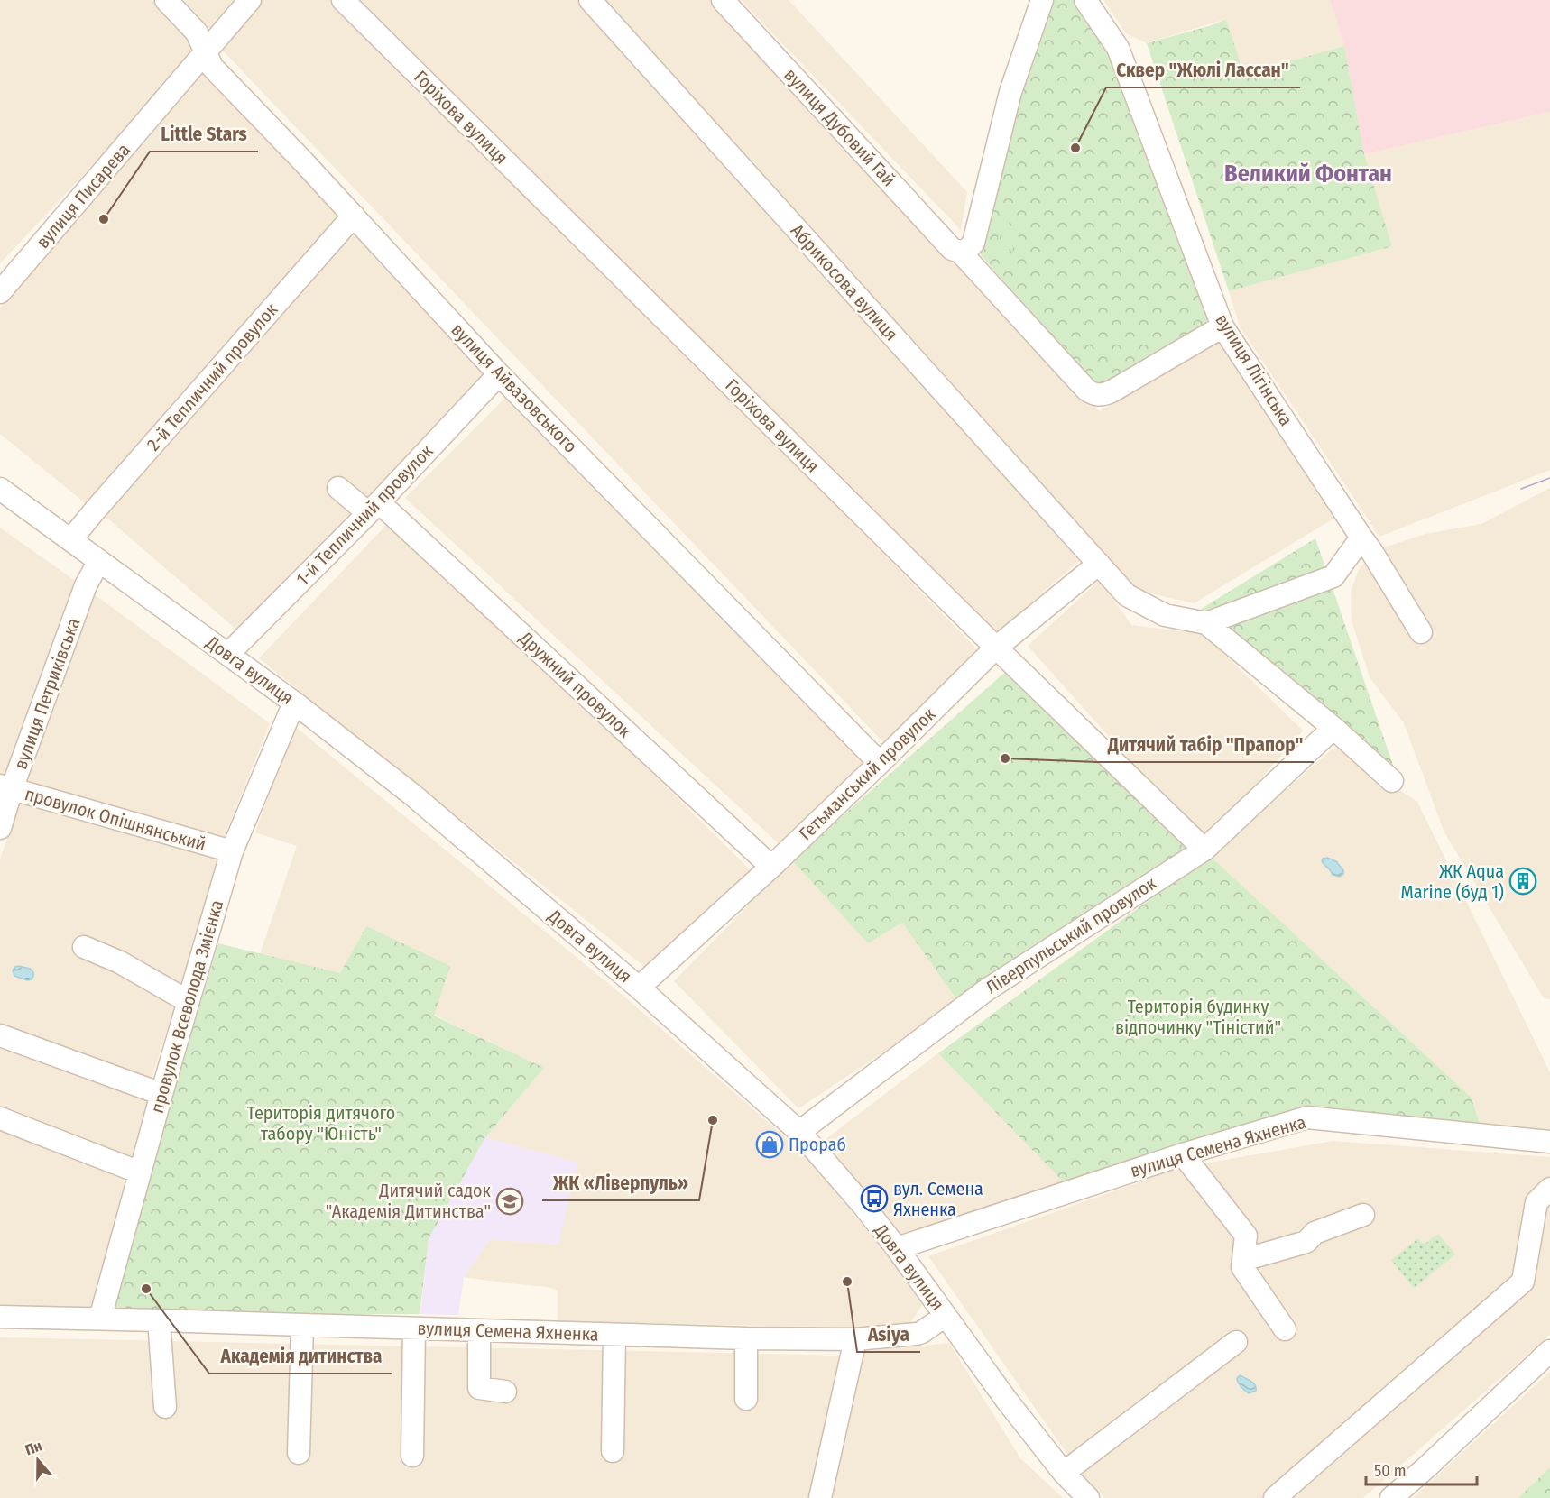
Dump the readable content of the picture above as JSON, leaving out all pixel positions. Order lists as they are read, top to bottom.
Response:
{
  "streets": {
    "street": [
      "Горіхова вулиця",
      "вулиця Дубовий Гай",
      "вулиця Писарева",
      "Абрикосова вулиця",
      "вулиця Лігінська",
      "2-й Тепличний провулок",
      "вулиця Айвазовського",
      "1-й Тепличний провулок",
      "Довга вулиця",
      "Дружний провулок",
      "вулиця Петриківська",
      "Гетьманський провулок",
      "провулок Опішнянський",
      "Ліверпульський провулок",
      "провулок Всеволода Змієнка",
      "вулиця Семена Яхненка"
    ]
  },
  "crossings": [
    ["Горіхова вулиця", "Гетьманський провулок"],
    ["Горіхова вулиця", "Ліверпульський провулок"],
    ["вулиця Дубовий Гай", "вулиця Лігінська"],
    ["вулиця Писарева", "вулиця Айвазовського"],
    ["Абрикосова вулиця", "Гетьманський провулок"],
    ["2-й Тепличний провулок", "вулиця Айвазовського"],
    ["2-й Тепличний провулок", "Довга вулиця"],
    ["вулиця Айвазовського", "1-й Тепличний провулок"],
    ["вулиця Айвазовського", "Гетьманський провулок"],
    ["1-й Тепличний провулок", "Довга вулиця"],
    ["1-й Тепличний провулок", "Дружний провулок"],
    ["Довга вулиця", "вулиця Петриківська"],
    ["Довга вулиця", "Гетьманський провулок"],
    ["Довга вулиця", "Ліверпульський провулок"],
    ["Довга вулиця", "провулок Всеволода Змієнка"],
    ["Довга вулиця", "вулиця Семена Яхненка"],
    ["Дружний провулок", "Гетьманський провулок"],
    ["вулиця Петриківська", "провулок Опішнянський"],
    ["провулок Опішнянський", "провулок Всеволода Змієнка"],
    ["провулок Всеволода Змієнка", "вулиця Семена Яхненка"]
  ],
  "districts": ["Великий Фонтан"],
  "parks": ["Територія будинку відпочинку \"Тіністий\"", "Територія дитячого табору \"Юність\""],
  "places": {
    "other": [
      "Сквер \"Жюлі Лассан\"",
      "Little Stars",
      "Дитячий табір \"Прапор\"",
      "ЖК «Ліверпуль»",
      "Asiya",
      "Академія дитинства"
    ],
    "building": ["ЖК Aqua Marine (буд 1)"],
    "shop": ["Прораб"],
    "bus stop": ["вул. Семена Яхненка"],
    "school or university": ["Дитячий садок \"Академія Дитинства\""]
  },
  "scale_bar": "50 m",
  "north": "top"
}
